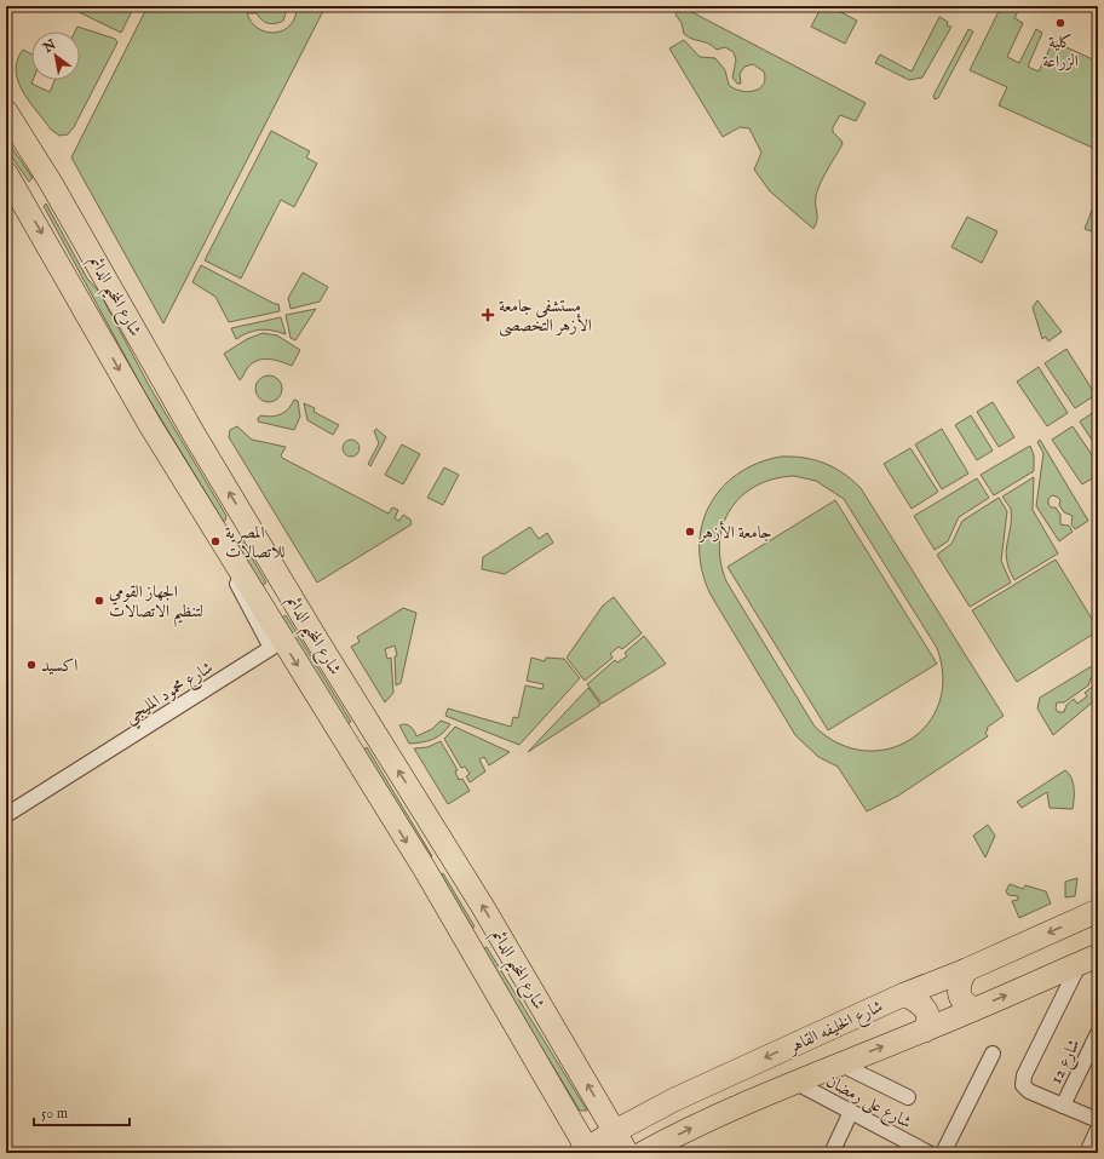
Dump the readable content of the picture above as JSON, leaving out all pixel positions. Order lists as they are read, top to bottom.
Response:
{
  "streets": {
    "main road": ["شارع المخيم الدائم", "شارع الخليفه القاهر"],
    "street": ["شارع محمود المليجي", "شارع 12", "شارع على رمضان"]
  },
  "crossings": [
    ["شارع المخيم الدائم", "شارع محمود المليجي"],
    ["شارع المخيم الدائم", "شارع الخليفه القاهر"],
    ["شارع الخليفه القاهر", "شارع على رمضان"]
  ],
  "places": {
    "other": [
      "كلية الزراعة",
      "جامعة الأزهر",
      "المصرية للاتصالات",
      "الجهاز القومي لتنظيم الاتصالات",
      "اكسيد"
    ],
    "health": ["مستشفى جامعة الأزهر التخصصى"]
  },
  "scale_bar": "50 m",
  "north": "top left"
}
